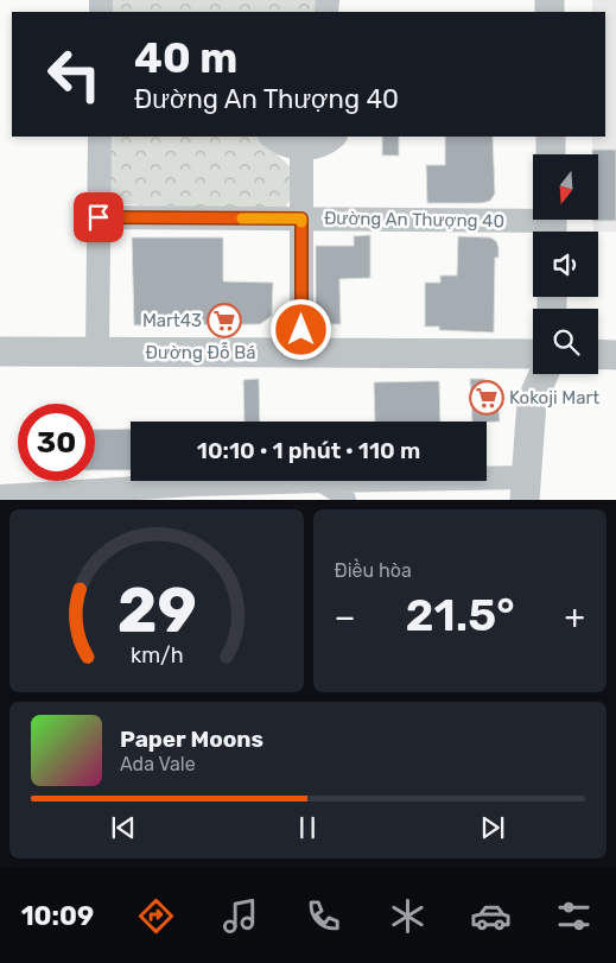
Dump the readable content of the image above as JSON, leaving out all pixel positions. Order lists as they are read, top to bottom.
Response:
{
  "streets": {
    "street": ["Đường An Thượng 40", "Đường Đỗ Bá"]
  },
  "places": {
    "supermarket": ["Mart43", "Kokoji Mart"]
  },
  "north": "bottom",
  "page": {
    "turn": ["40 m", "Đường An Thượng 40"],
    "limit": "30",
    "trip": "10:10 · 1 phút · 110 m",
    "tile": "Điều hòa",
    "heat": ["−", "21.5°", "+"],
    "song": ["Paper Moons", "Ada Vale"],
    "tabs": "10:09",
    "gauge": ["29", "km/h"]
  }
}
